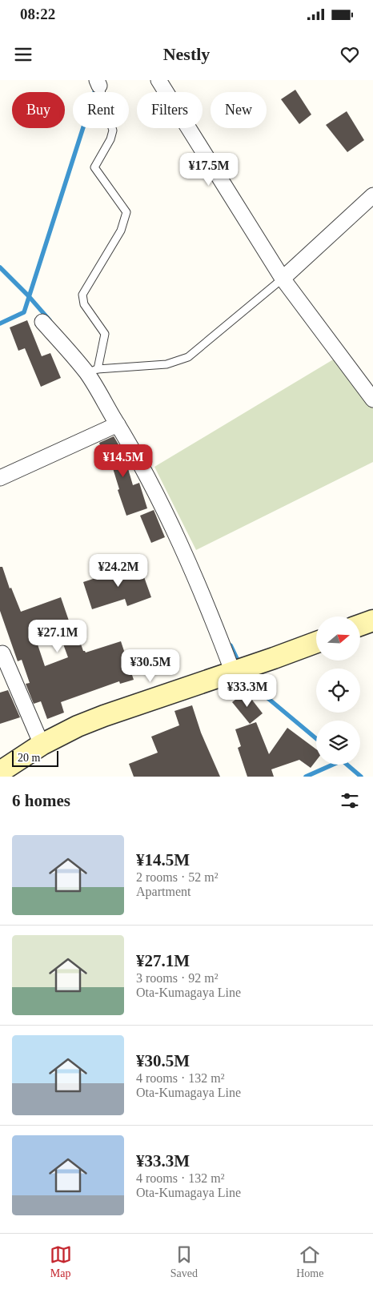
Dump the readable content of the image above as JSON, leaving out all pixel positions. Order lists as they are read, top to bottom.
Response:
{
  "scale_bar": "20 m",
  "north": "right",
  "page": {
    "status": "08:22",
    "header": "Nestly",
    "chip": [
      "Buy",
      "Rent",
      "Filters",
      "New"
    ],
    "price": [
      "¥17.5M",
      "¥14.5M",
      "¥24.2M",
      "¥27.1M",
      "¥30.5M",
      "¥33.3M"
    ],
    "scale": "20 m",
    "heading": "6 homes",
    "list": [
      {
        "name": "¥14.5M",
        "note": "2 rooms · 52 m² · Apartment"
      },
      {
        "name": "¥27.1M",
        "note": "3 rooms · 92 m² · Ota-Kumagaya Line"
      },
      {
        "name": "¥30.5M",
        "note": "4 rooms · 132 m² · Ota-Kumagaya Line"
      },
      {
        "name": "¥33.3M",
        "note": "4 rooms · 132 m² · Ota-Kumagaya Line"
      }
    ],
    "tabs": ["Map", "Saved", "Home"]
  }
}
